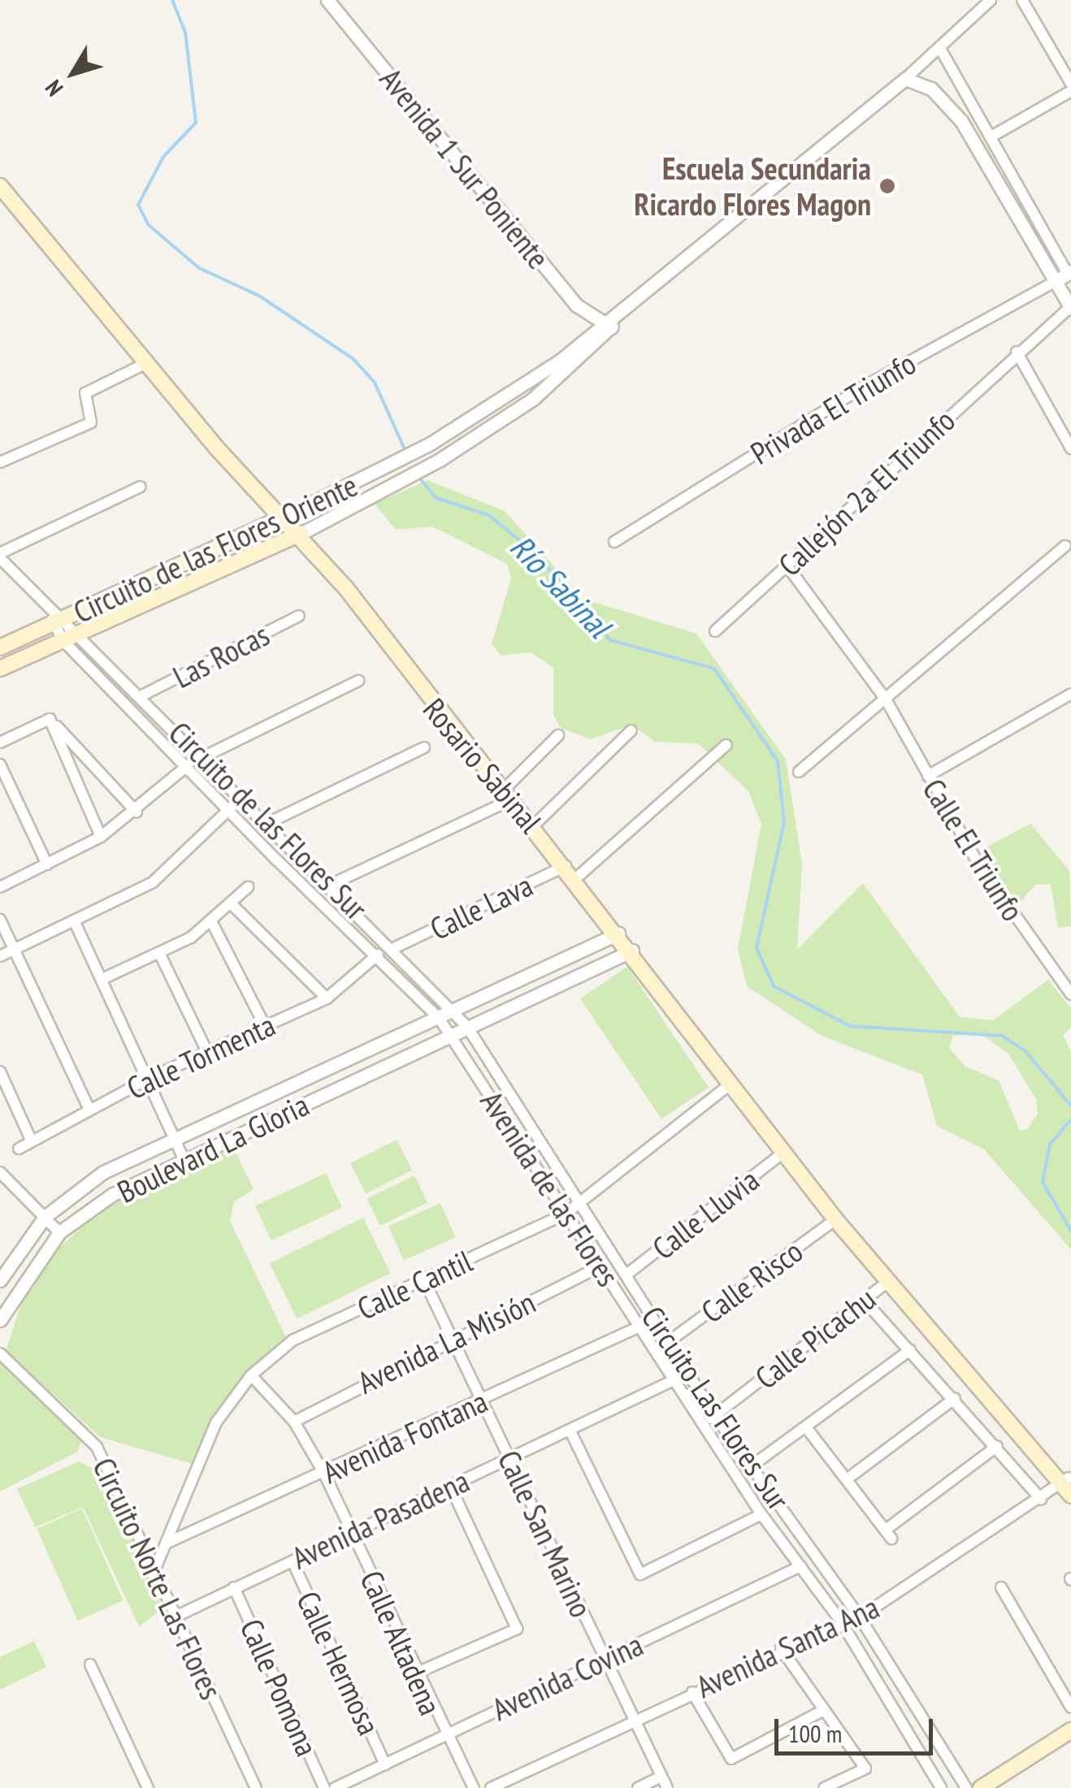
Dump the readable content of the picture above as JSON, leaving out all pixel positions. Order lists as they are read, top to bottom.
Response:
{
  "streets": {
    "main road": ["Circuito de las Flores Oriente", "Rosario Sabinal"],
    "street": [
      "Avenida 1 Sur Poniente",
      "Privada El Triunfo",
      "Callejón 2a El Triunfo",
      "Las Rocas",
      "Circuito de las Flores Sur",
      "Calle El Triunfo",
      "Calle Lava",
      "Calle Tormenta",
      "Boulevard La Gloria",
      "Avenida de las Flores",
      "Calle Lluvia",
      "Calle Risco",
      "Calle Cantil",
      "Calle Picachu",
      "Avenida La Misión",
      "Circuito Las Flores Sur",
      "Avenida Fontana",
      "Avenida Pasadena",
      "Calle San Marino",
      "Circuito Norte Las Flores",
      "Calle Altadena",
      "Avenida Santa Ana",
      "Calle Hermosa",
      "Avenida Covina",
      "Calle Pomona"
    ]
  },
  "crossings": [
    ["Avenida 1 Sur Poniente", "Circuito de las Flores Oriente"],
    ["Callejón 2a El Triunfo", "Calle El Triunfo"],
    ["Circuito de las Flores Oriente", "Rosario Sabinal"],
    ["Las Rocas", "Circuito de las Flores Sur"],
    ["Rosario Sabinal", "Calle Lava"],
    ["Rosario Sabinal", "Boulevard La Gloria"],
    ["Rosario Sabinal", "Calle Lluvia"],
    ["Rosario Sabinal", "Calle Risco"],
    ["Rosario Sabinal", "Calle Cantil"],
    ["Rosario Sabinal", "Calle Picachu"],
    ["Rosario Sabinal", "Avenida Santa Ana"],
    ["Circuito de las Flores Sur", "Calle Lava"],
    ["Circuito de las Flores Sur", "Boulevard La Gloria"],
    ["Circuito de las Flores Sur", "Circuito Las Flores Sur"],
    ["Boulevard La Gloria", "Avenida de las Flores"],
    ["Boulevard La Gloria", "Circuito Las Flores Sur"],
    ["Avenida de las Flores", "Calle Cantil"],
    ["Avenida de las Flores", "Calle Picachu"],
    ["Avenida de las Flores", "Avenida La Misión"],
    ["Avenida de las Flores", "Circuito Las Flores Sur"],
    ["Avenida de las Flores", "Avenida Fontana"],
    ["Avenida de las Flores", "Avenida Pasadena"],
    ["Calle Lluvia", "Circuito Las Flores Sur"],
    ["Calle Risco", "Circuito Las Flores Sur"],
    ["Calle Cantil", "Circuito Las Flores Sur"],
    ["Calle Cantil", "Avenida Fontana"],
    ["Calle Cantil", "Calle San Marino"],
    ["Calle Cantil", "Circuito Norte Las Flores"],
    ["Calle Cantil", "Calle Altadena"],
    ["Calle Picachu", "Circuito Las Flores Sur"],
    ["Avenida La Misión", "Calle San Marino"],
    ["Avenida La Misión", "Calle Altadena"],
    ["Circuito Las Flores Sur", "Avenida Santa Ana"],
    ["Circuito Las Flores Sur", "Avenida Covina"],
    ["Avenida Fontana", "Calle San Marino"],
    ["Avenida Fontana", "Calle Altadena"],
    ["Avenida Pasadena", "Calle San Marino"],
    ["Avenida Pasadena", "Circuito Norte Las Flores"],
    ["Avenida Pasadena", "Calle Altadena"],
    ["Avenida Pasadena", "Calle Hermosa"],
    ["Avenida Pasadena", "Calle Pomona"],
    ["Calle San Marino", "Avenida Santa Ana"],
    ["Calle San Marino", "Avenida Covina"],
    ["Calle Altadena", "Avenida Covina"],
    ["Calle Hermosa", "Avenida Covina"]
  ],
  "water": ["Río Sabinal"],
  "places": ["Escuela Secundaria Ricardo Flores Magon"],
  "scale_bar": "100 m",
  "north": "bottom left"
}
